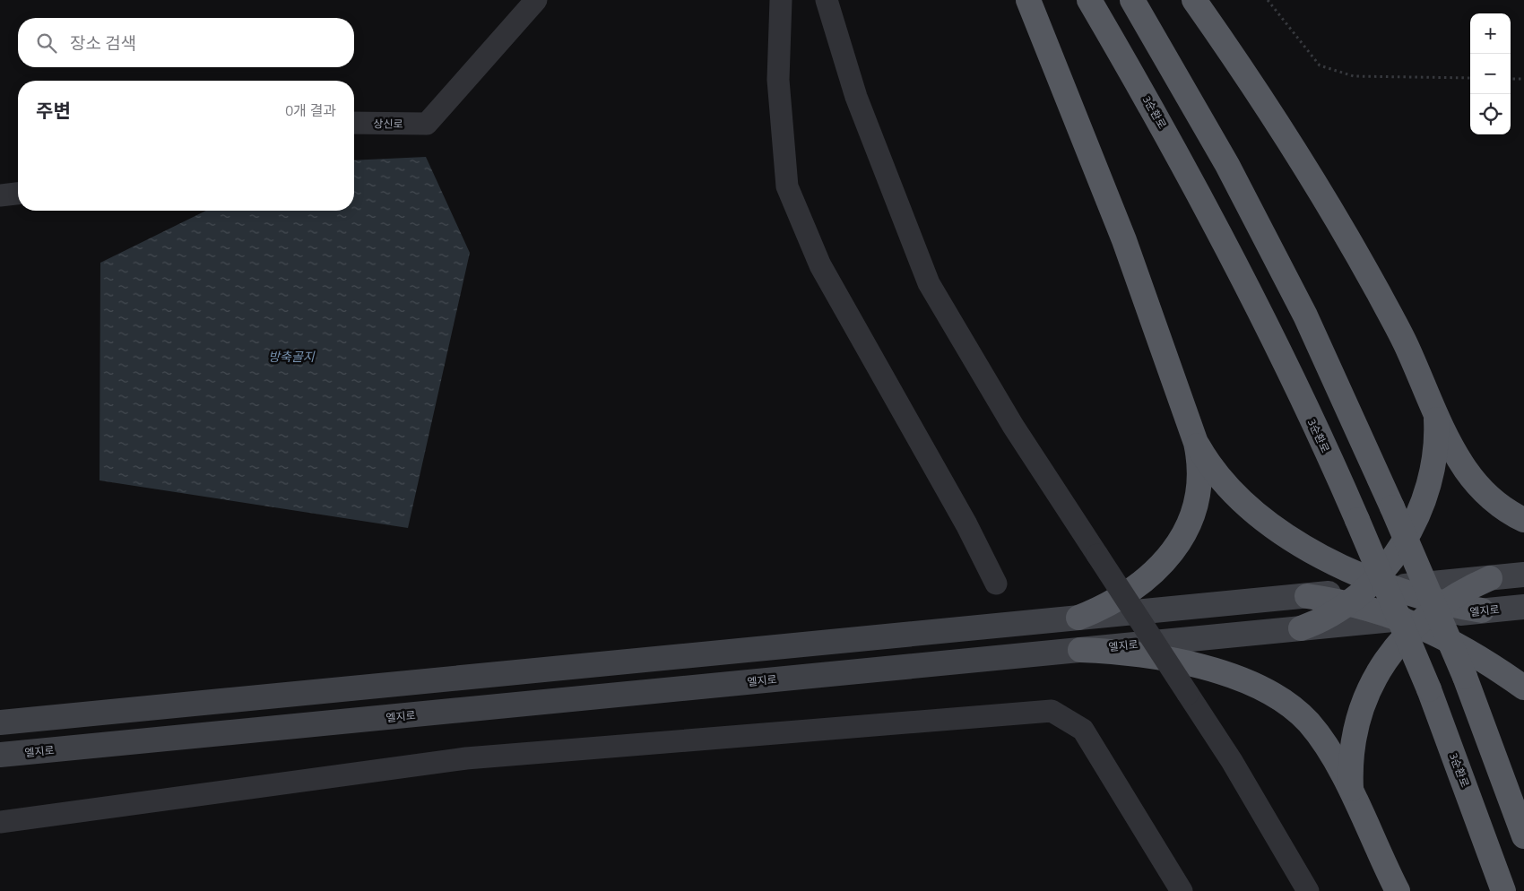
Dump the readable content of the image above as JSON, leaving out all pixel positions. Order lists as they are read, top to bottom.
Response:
{
  "streets": {
    "highway": ["3순환로"],
    "main road": ["엘지로"],
    "street": ["상신로"]
  },
  "water": ["방축골지"],
  "page": {
    "map_buttons": ["+", "−"],
    "search": "장소 검색",
    "heading": ["주변", "0개 결과"]
  }
}
